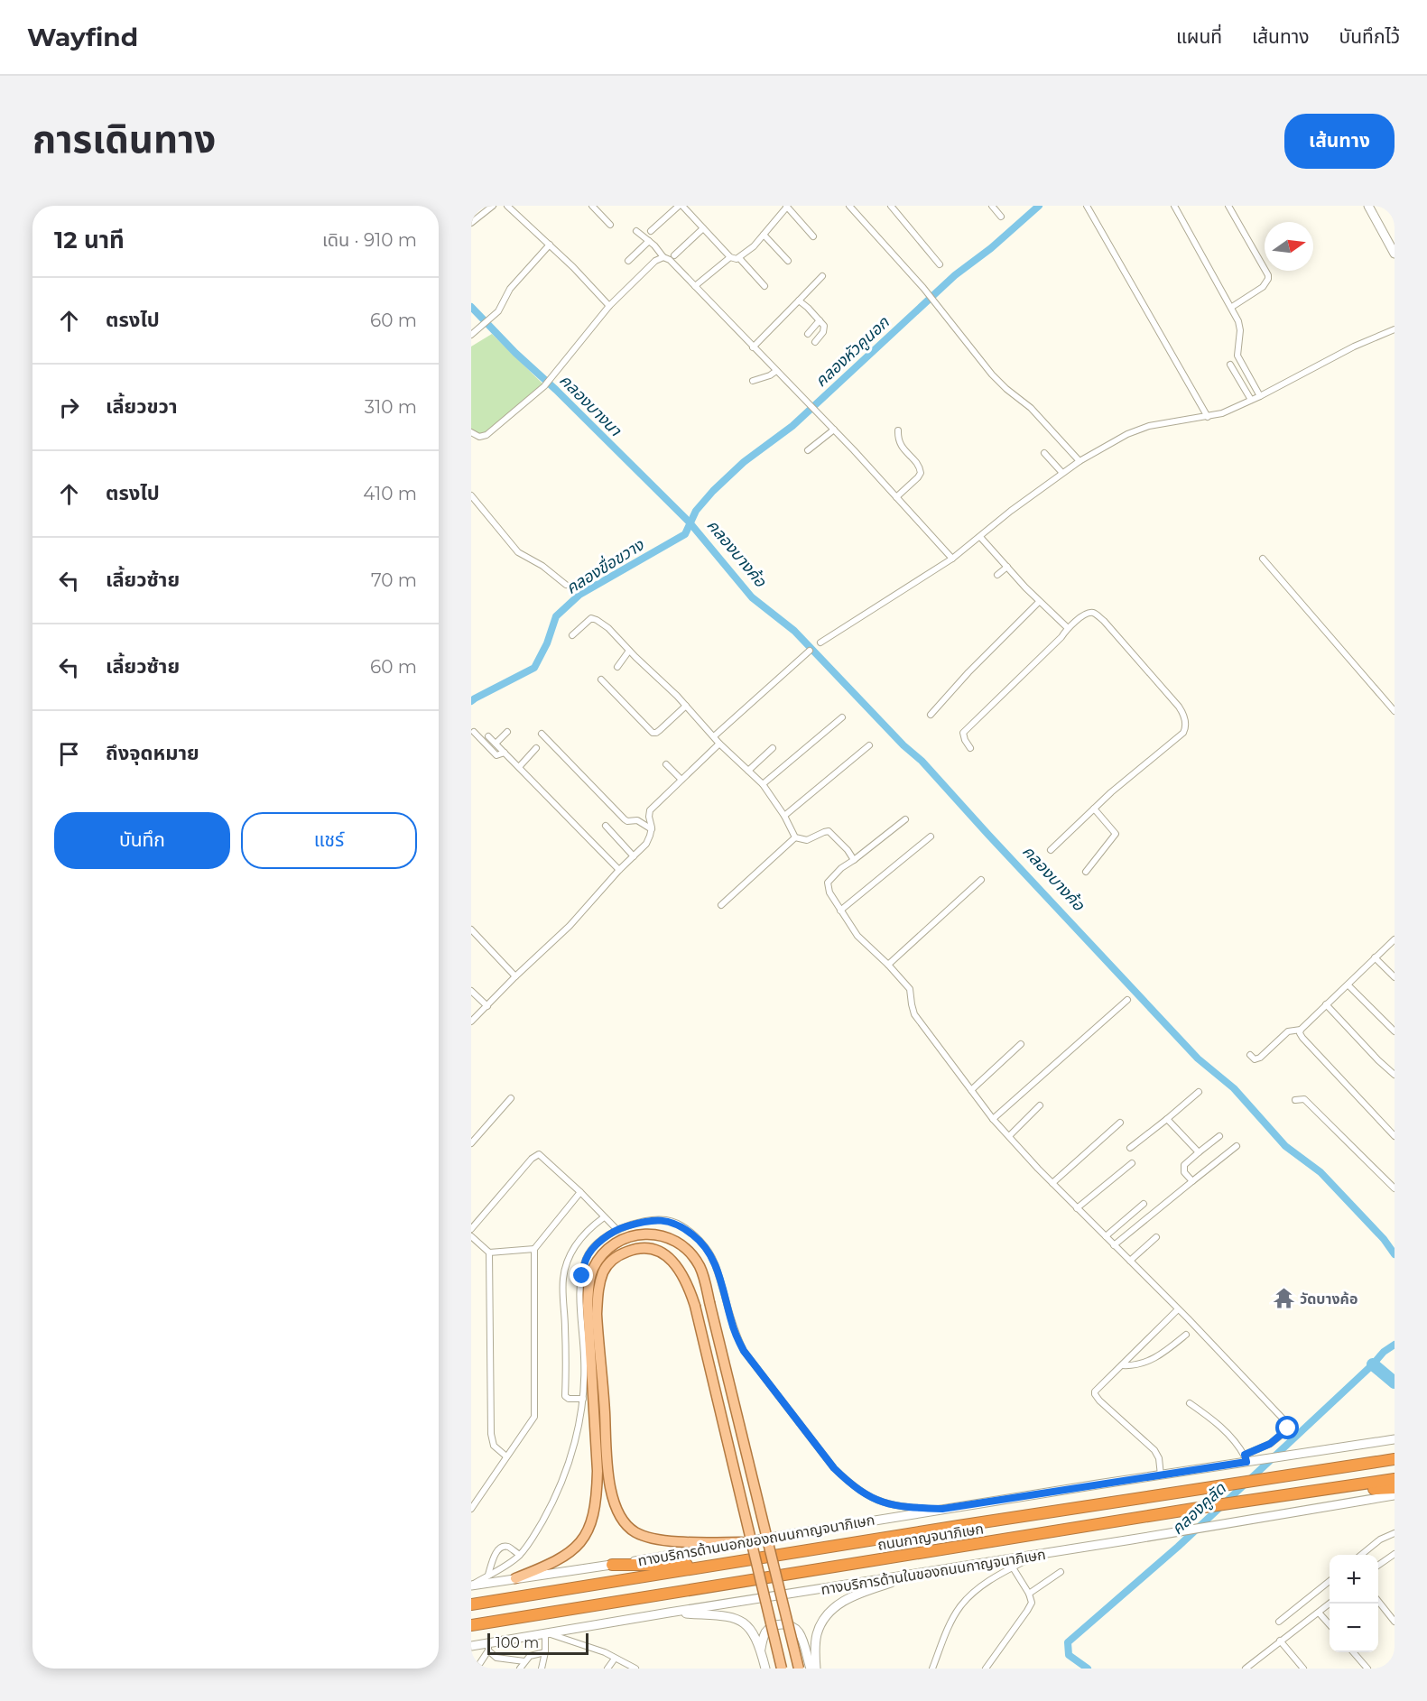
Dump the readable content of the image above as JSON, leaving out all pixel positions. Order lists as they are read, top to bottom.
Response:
{
  "streets": {
    "highway": ["ถนนกาญจนาภิเษก"],
    "main road": ["ทางบริการด้านนอกของถนนกาญจนาภิเษก", "ทางบริการด้านในของถนนกาญจนาภิเษก"]
  },
  "water": [
    "คลองหัวคูนอก",
    "คลองบางนา",
    "คลองบางค้อ",
    "คลองขื่อขวาง",
    "คลองคูลัด"
  ],
  "places": {
    "temple": ["วัดบางค้อ"]
  },
  "scale_bar": "100 m",
  "north": "right",
  "page": {
    "header": "Wayfind",
    "nav": ["แผนที่", "เส้นทาง", "บันทึกไว้"],
    "title": "การเดินทาง",
    "buttons": [
      "เส้นทาง",
      ["บันทึก", "แชร์"]
    ],
    "heading": ["12 นาที", "เดิน · 910 m"],
    "list": [
      ["ตรงไป", "60 m"],
      ["เลี้ยวขวา", "310 m"],
      ["ตรงไป", "410 m"],
      ["เลี้ยวซ้าย", "70 m"],
      ["เลี้ยวซ้าย", "60 m"],
      "ถึงจุดหมาย"
    ],
    "map_buttons": ["+", "−"],
    "scale": "100 m"
  }
}
